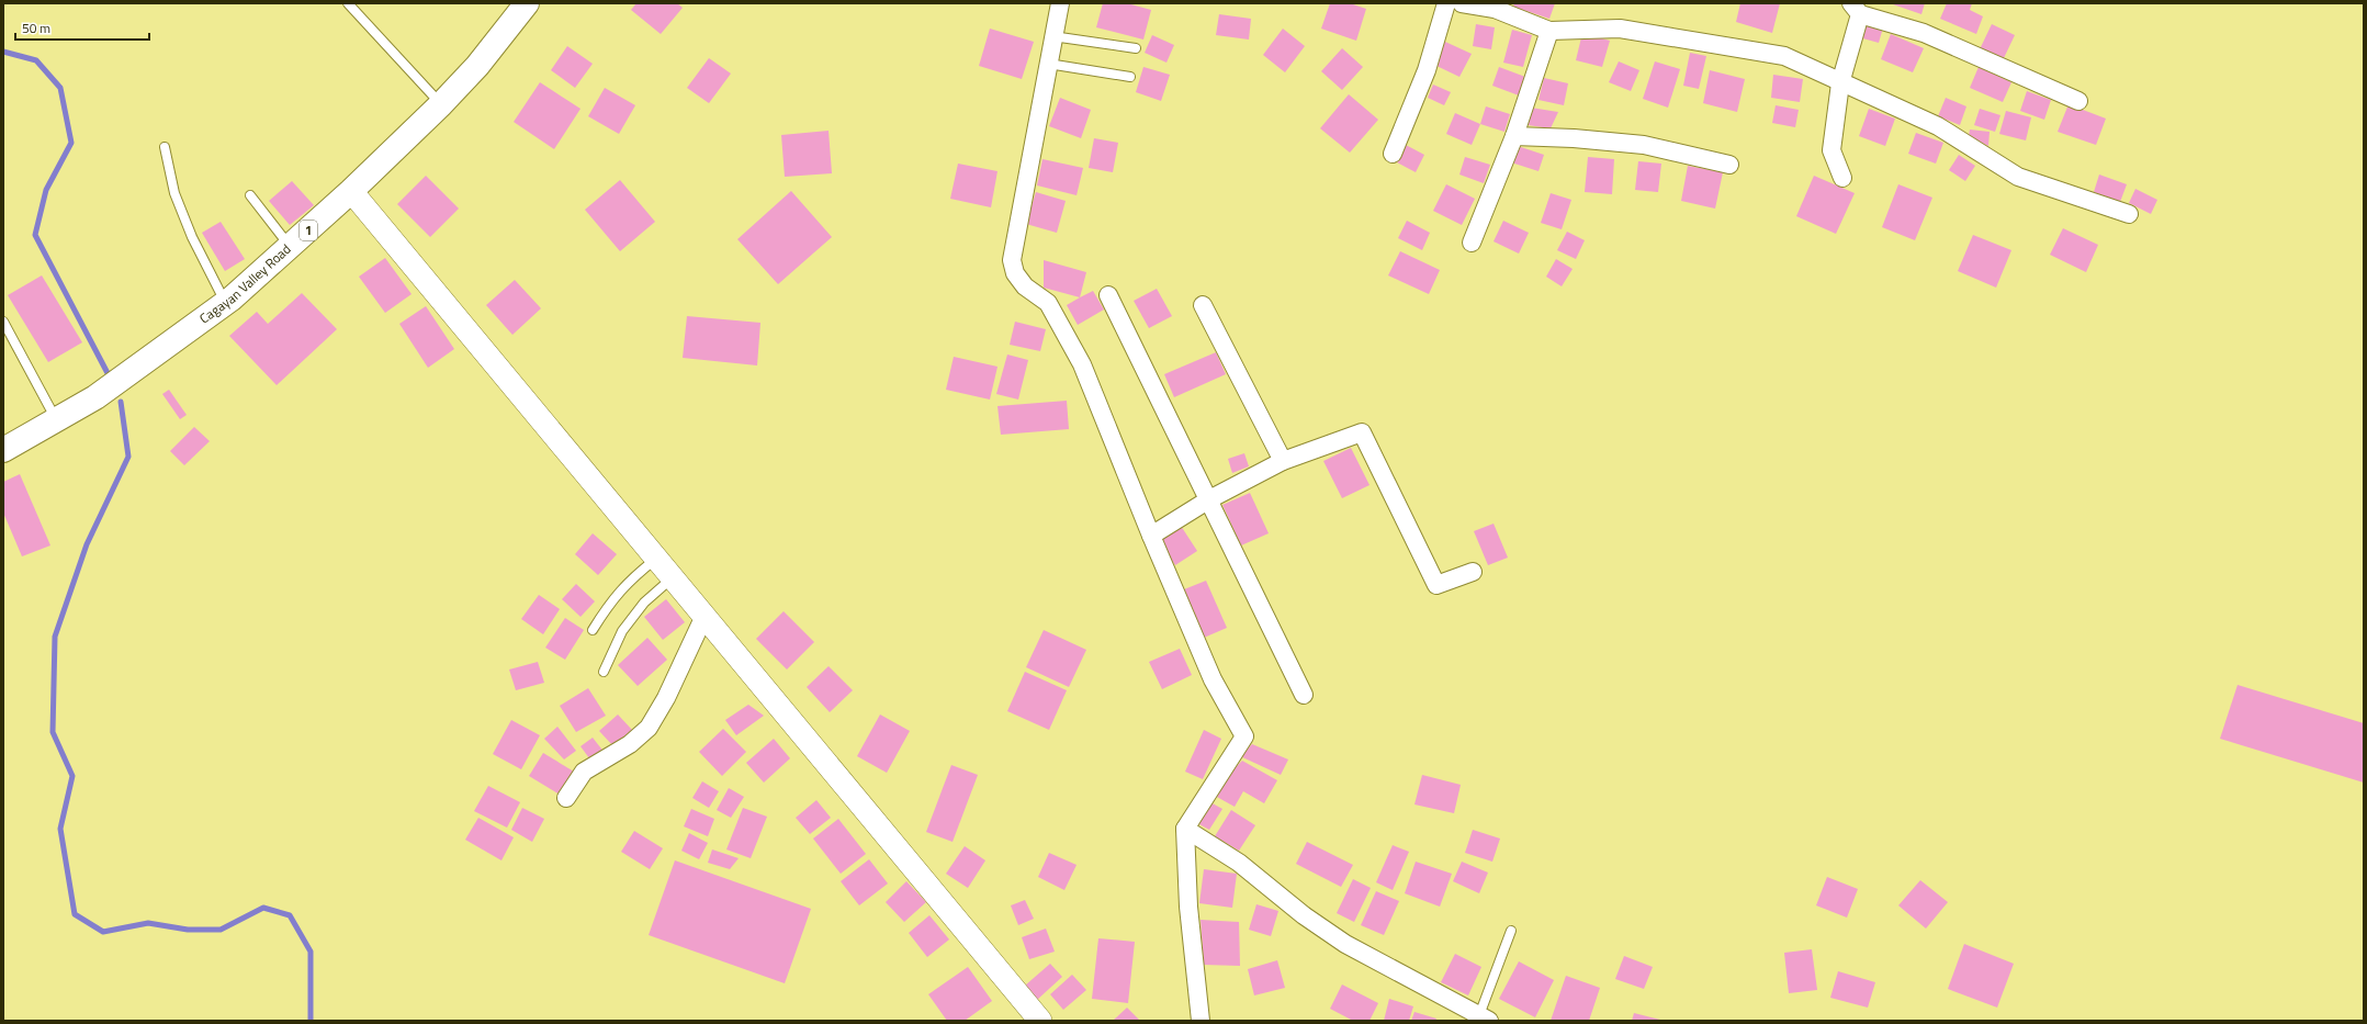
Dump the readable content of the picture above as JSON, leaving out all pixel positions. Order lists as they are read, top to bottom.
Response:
{
  "streets": {
    "highway": ["1", "Cagayan Valley Road"]
  },
  "scale_bar": "50 m"
}
